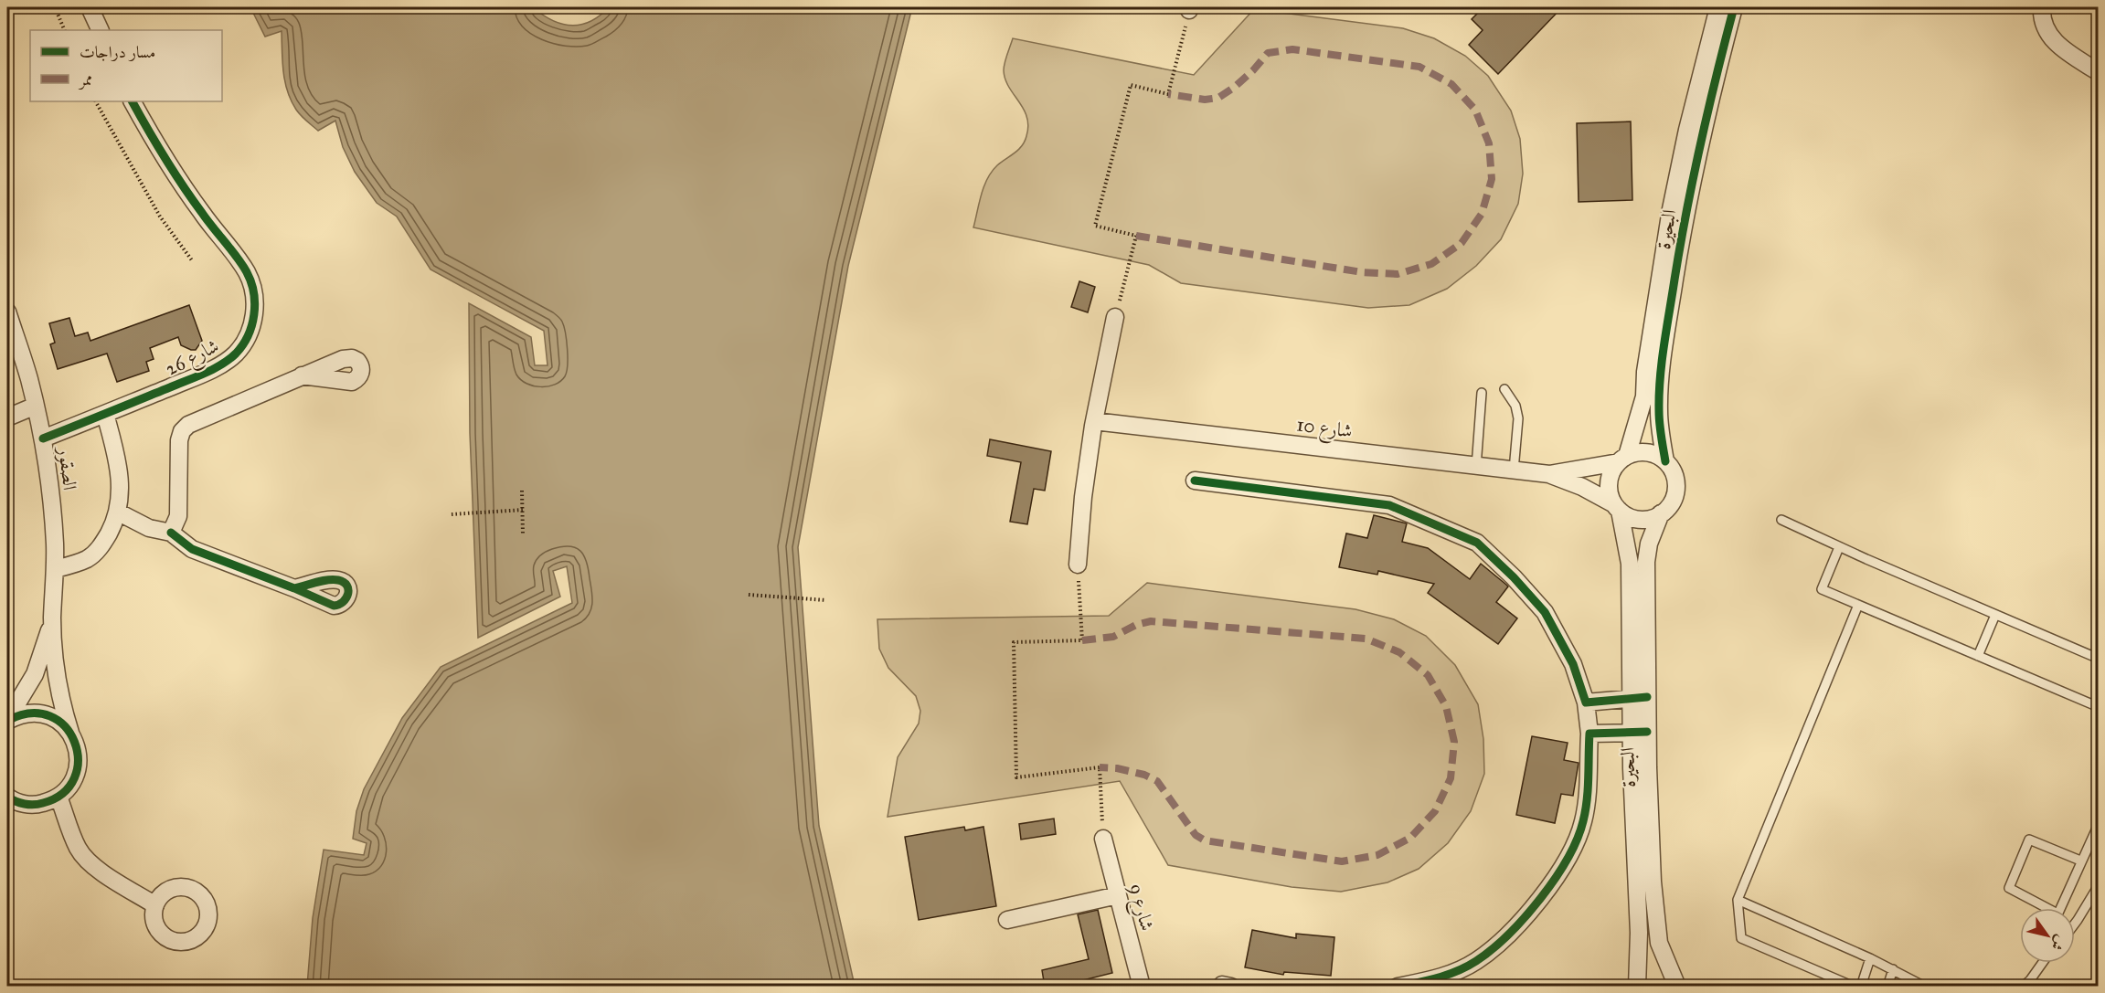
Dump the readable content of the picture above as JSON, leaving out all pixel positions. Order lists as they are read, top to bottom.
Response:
{
  "streets": {
    "street": [
      "البحيرة",
      "شارع 26",
      "شارع 10",
      "الصقور",
      "شارع 9"
    ]
  },
  "crossings": [
    ["البحيرة", "شارع 10"],
    ["شارع 26", "الصقور"]
  ],
  "legend": ["مسار دراجات", "ممر"],
  "north": "bottom right"
}
